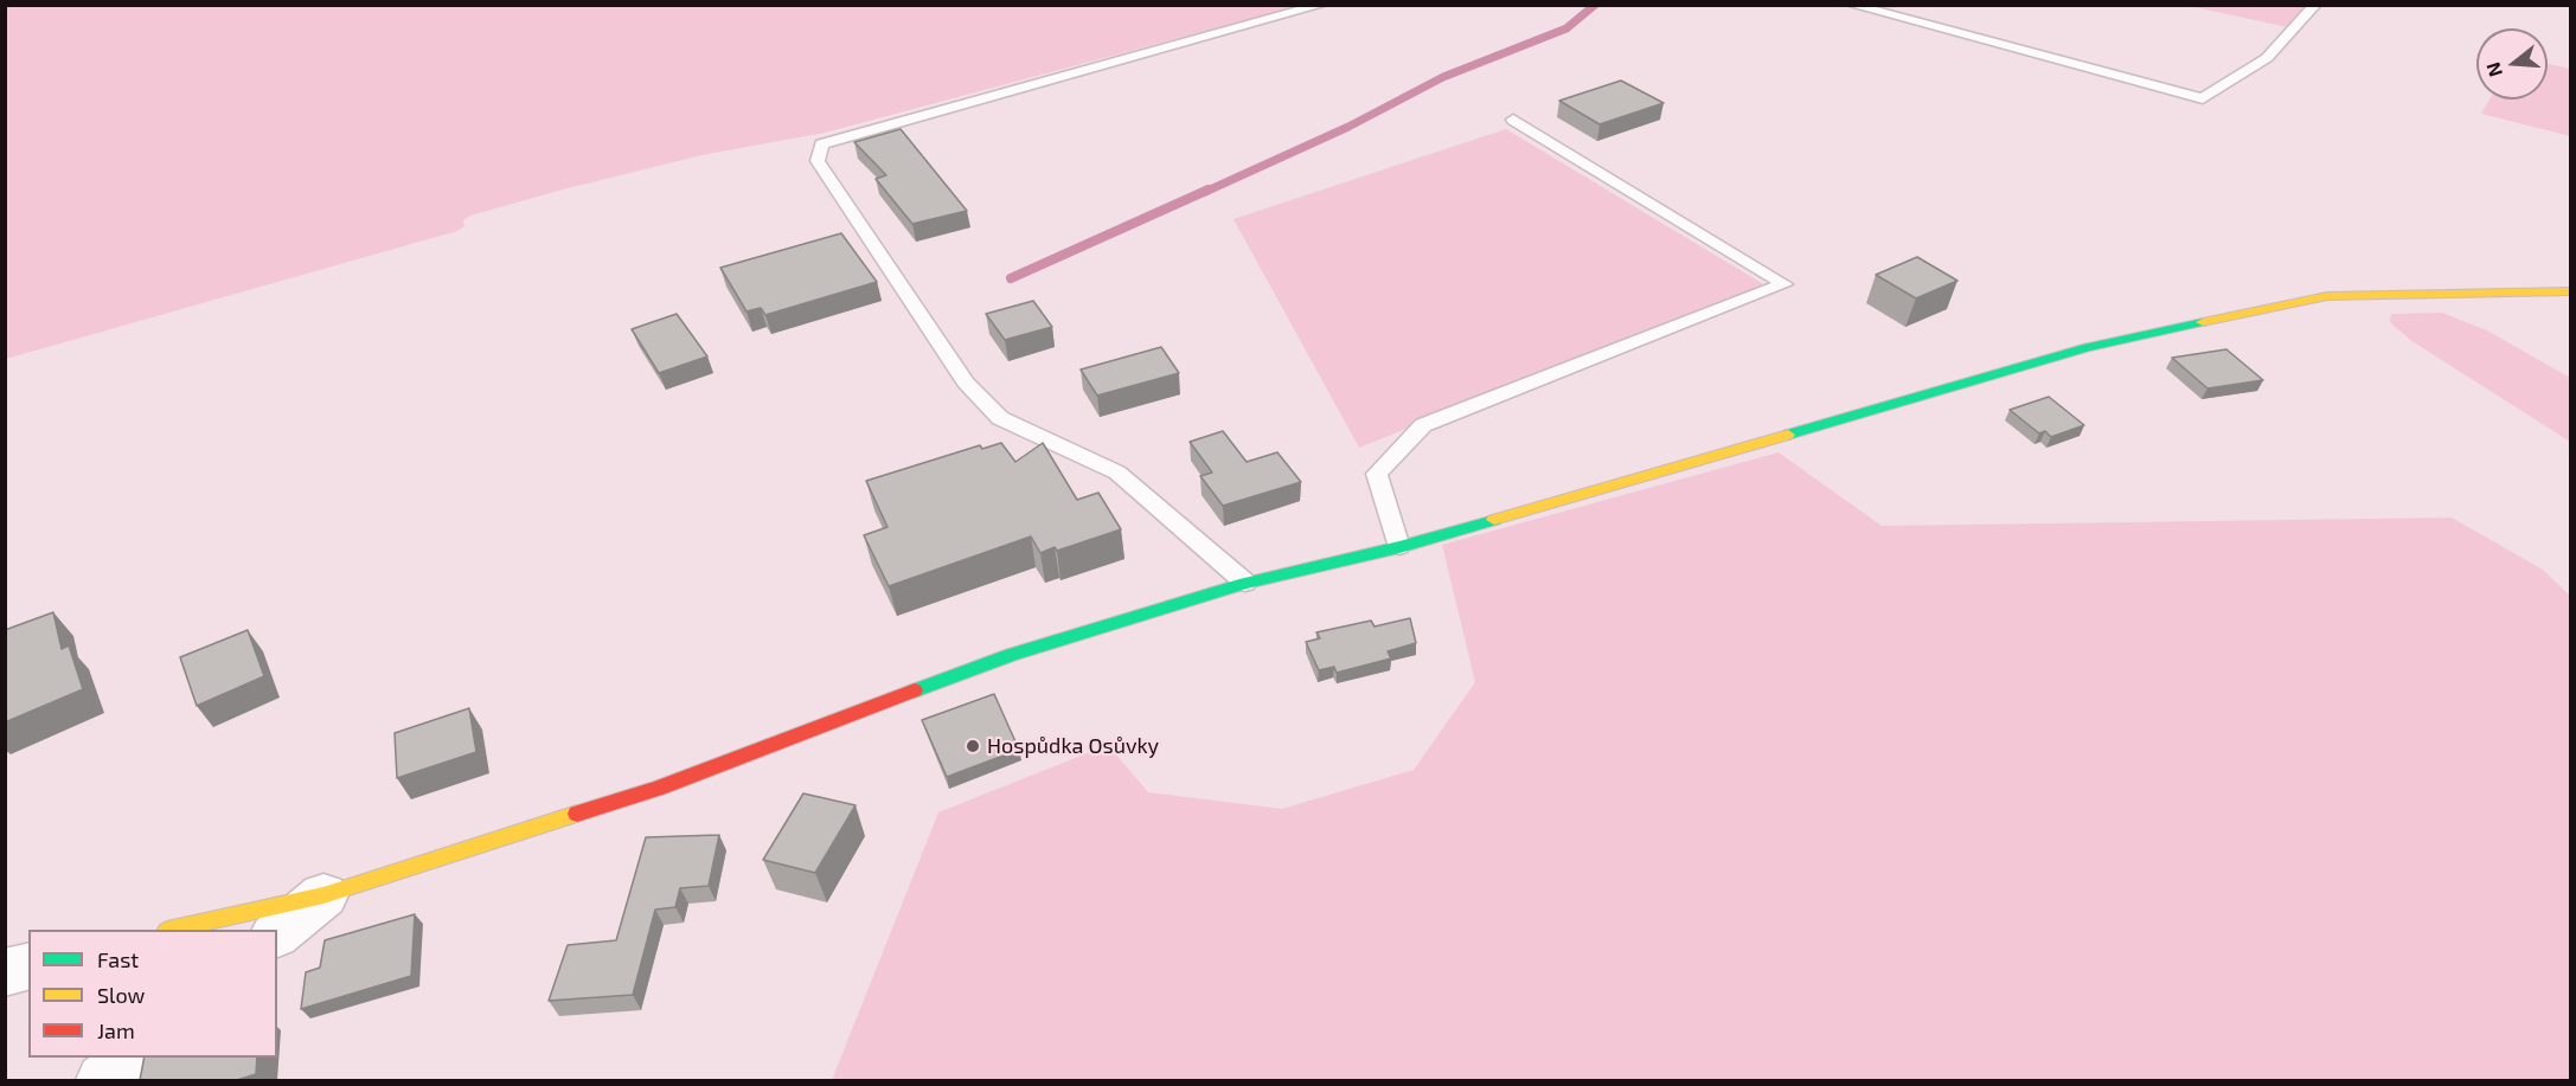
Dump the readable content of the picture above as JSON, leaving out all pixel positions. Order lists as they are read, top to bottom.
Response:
{
  "places": ["Hospůdka Osůvky"],
  "legend": ["Fast", "Slow", "Jam"],
  "north": "left"
}
